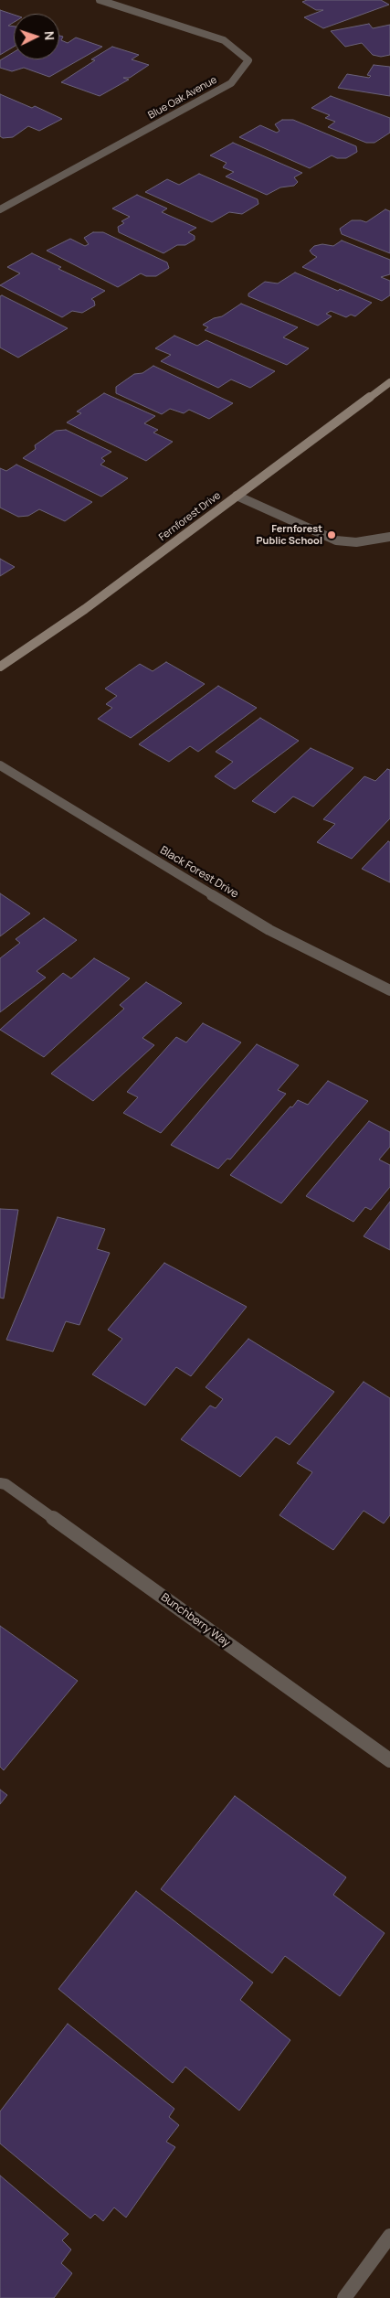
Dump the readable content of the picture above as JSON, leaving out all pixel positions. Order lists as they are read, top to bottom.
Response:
{
  "streets": {
    "street": [
      "Blue Oak Avenue",
      "Fernforest Drive",
      "Black Forest Drive",
      "Bunchberry Way"
    ]
  },
  "places": ["Fernforest Public School"],
  "north": "right"
}
